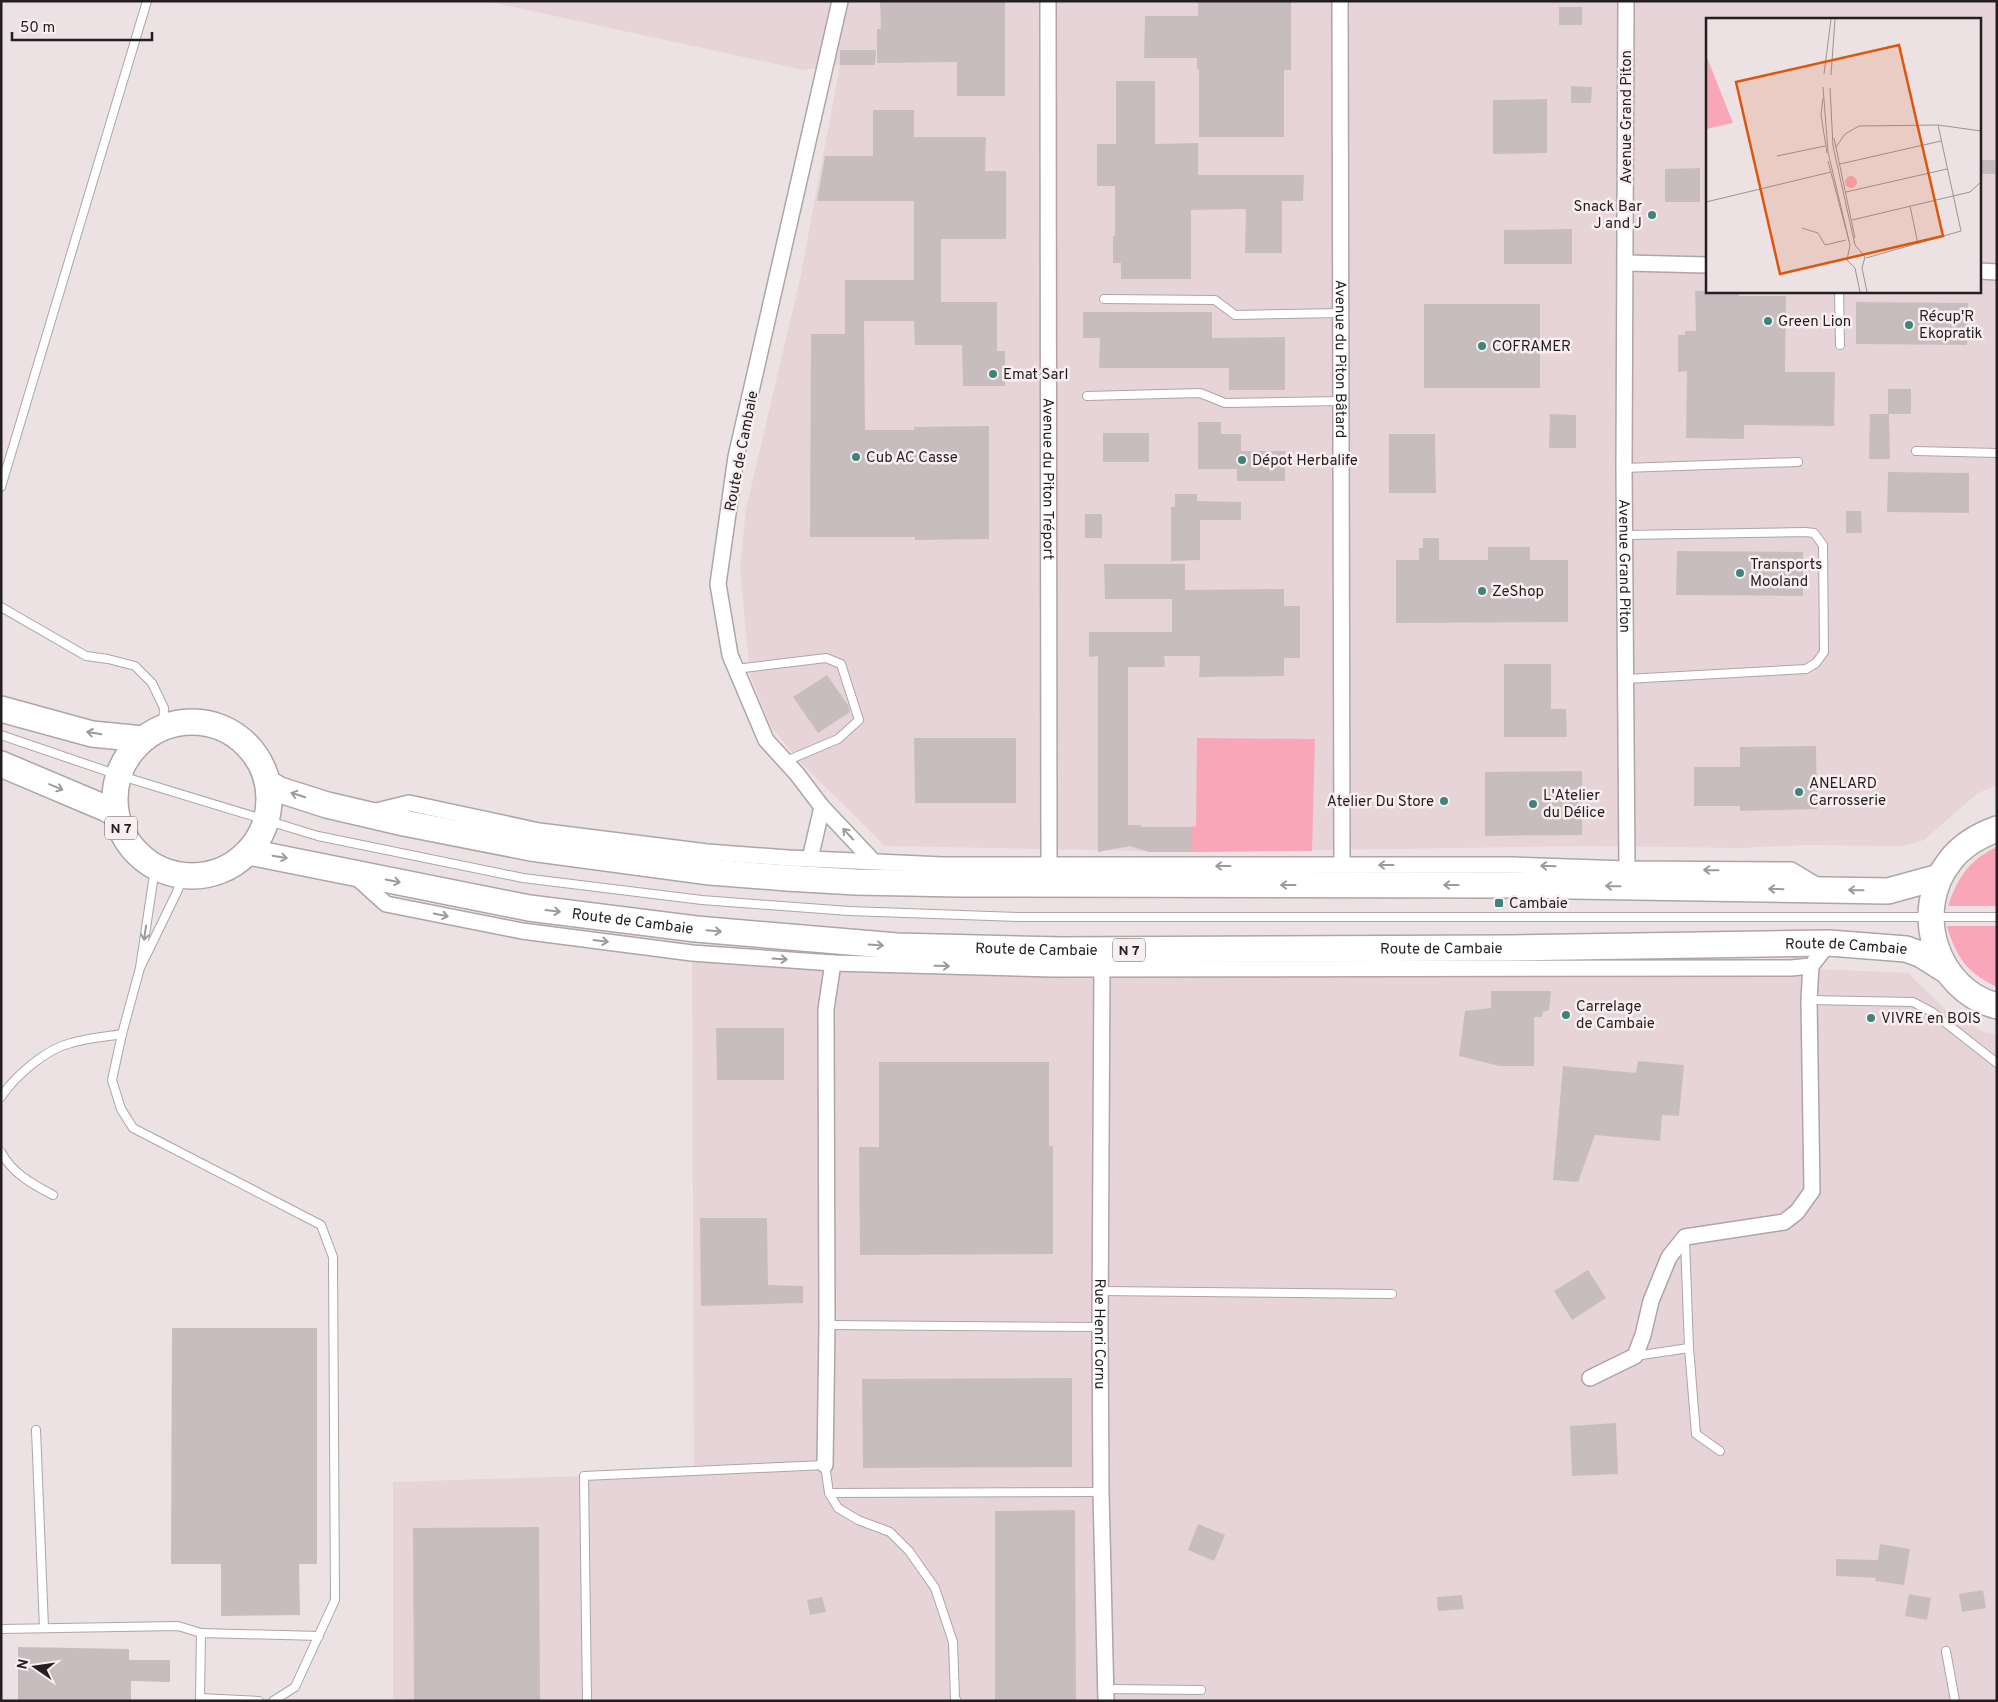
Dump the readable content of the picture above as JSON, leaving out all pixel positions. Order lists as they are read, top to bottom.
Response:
{
  "streets": {
    "main road": ["Route de Cambaie", "N 7"],
    "street": [
      "Avenue Grand Piton",
      "Avenue du Piton Bâtard",
      "Avenue du Piton Tréport",
      "Rue Henri Cornu"
    ]
  },
  "crossings": [
    ["Route de Cambaie", "N 7"]
  ],
  "places": {
    "other": [
      "Snack Bar J and J",
      "Green Lion",
      "Récup'R Ekopratik",
      "COFRAMER",
      "Emat Sarl",
      "Cub AC Casse",
      "Dépot Herbalife",
      "Transports Mooland",
      "ZeShop",
      "ANELARD Carrosserie",
      "Atelier Du Store",
      "L'Atelier du Délice",
      "Carrelage de Cambaie",
      "VIVRE en BOIS"
    ],
    "transit": ["Cambaie"]
  },
  "scale_bar": "50 m",
  "north": "left"
}
